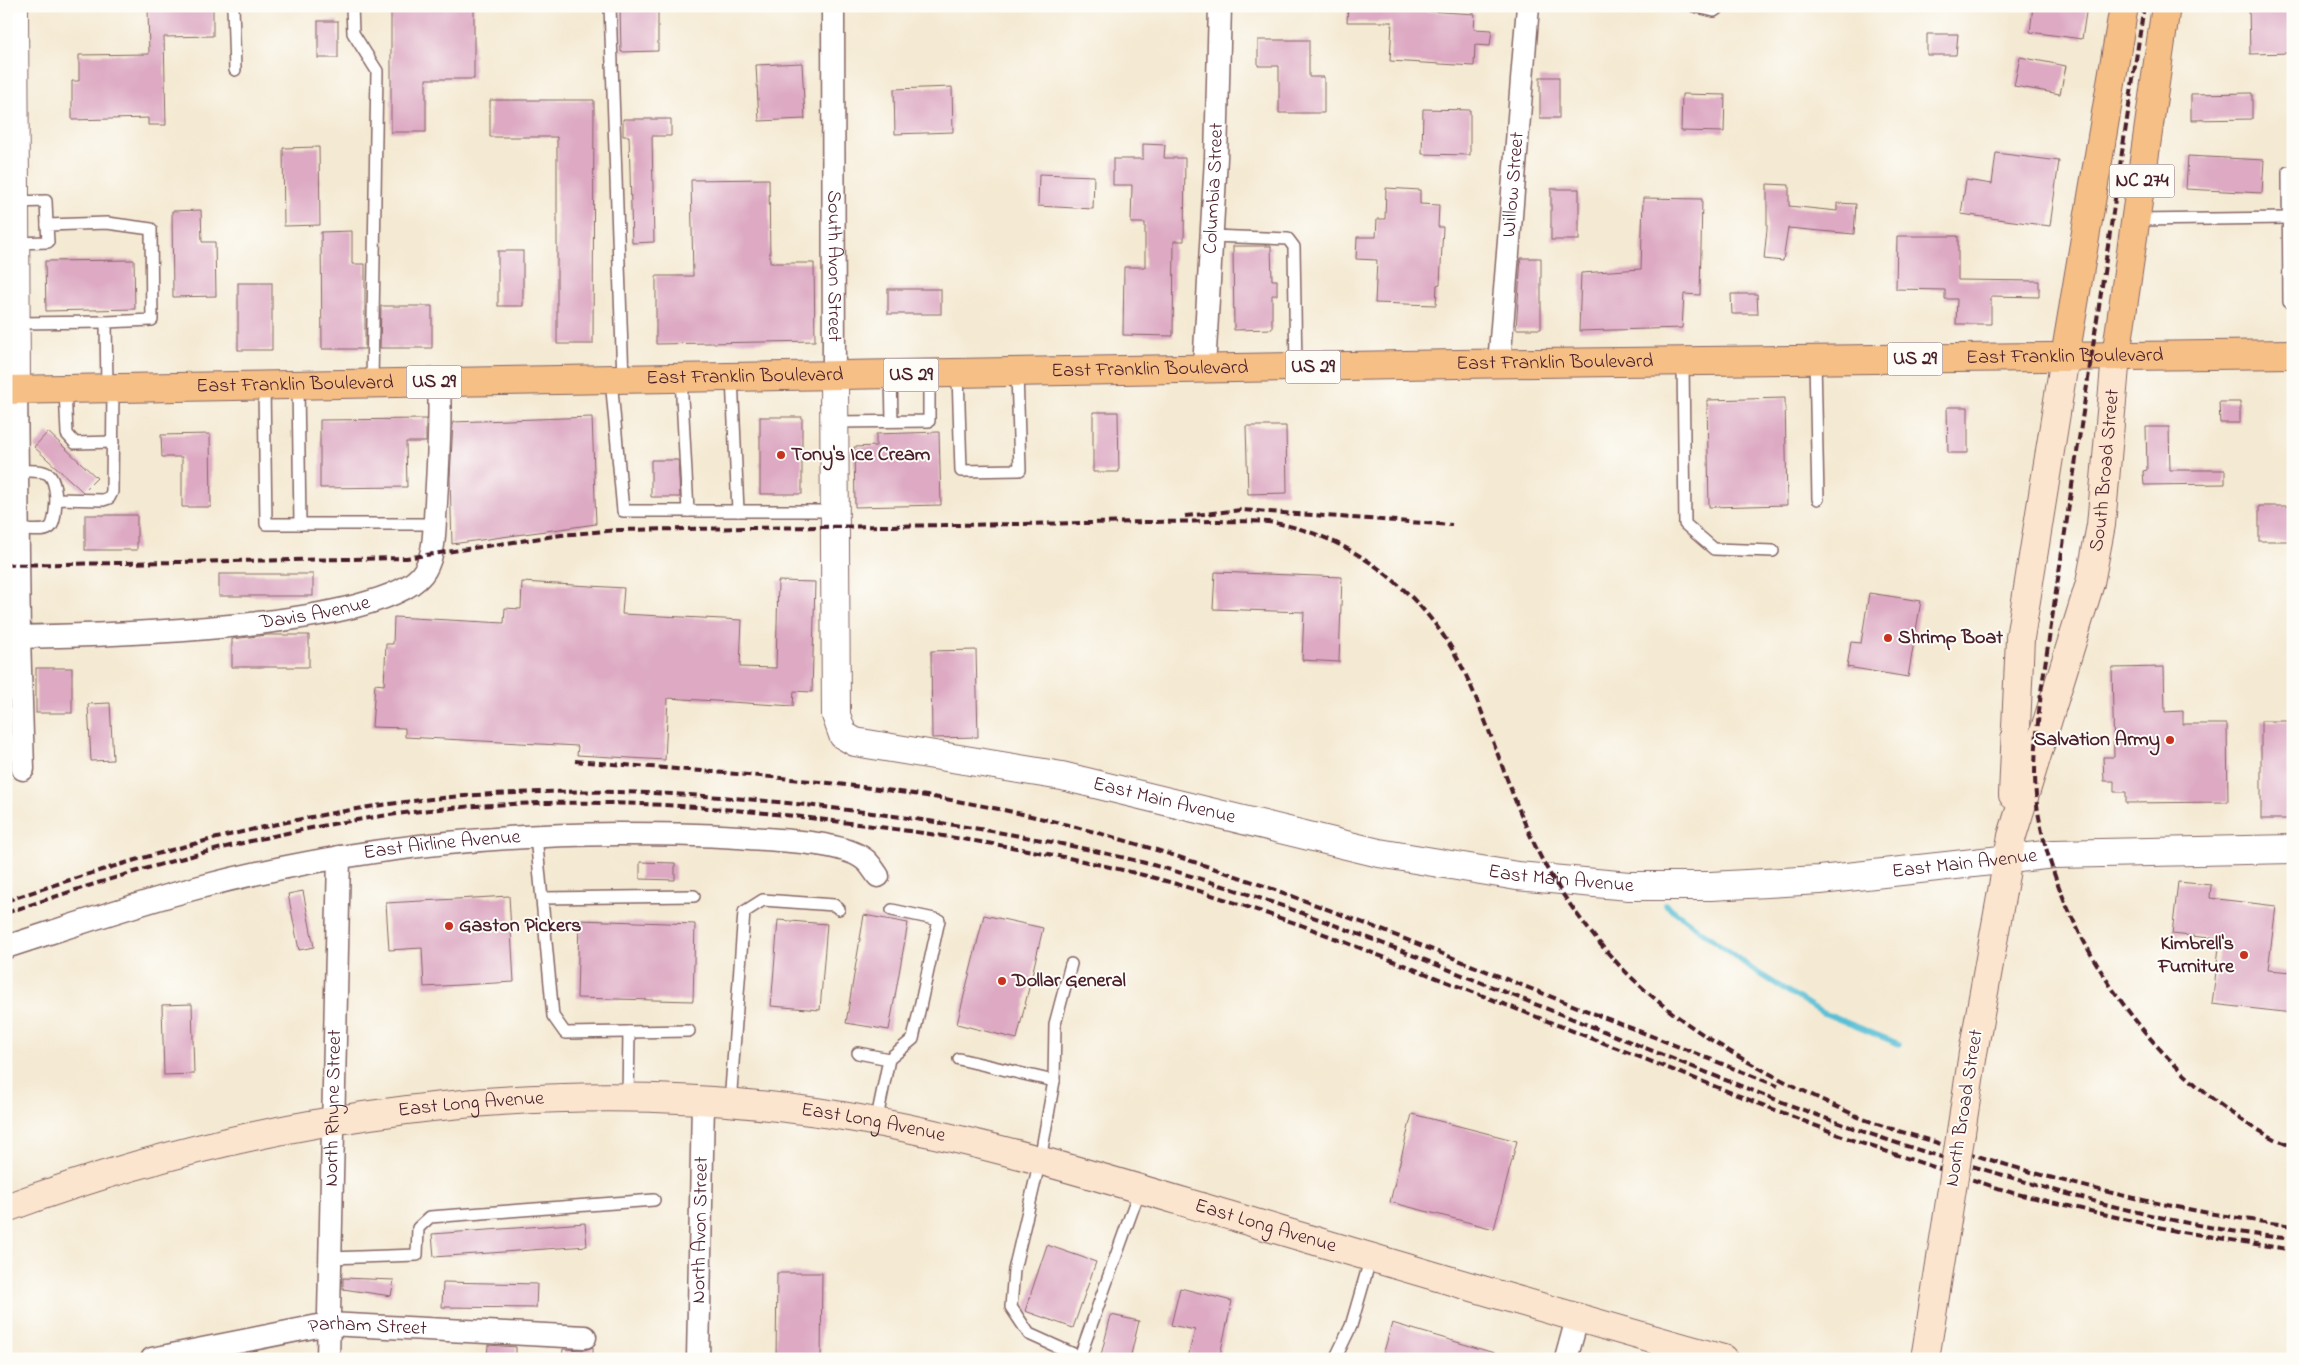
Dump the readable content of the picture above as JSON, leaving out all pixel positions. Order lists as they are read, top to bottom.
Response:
{
  "streets": {
    "main road": [
      "NC 274",
      "East Franklin Boulevard",
      "US 29",
      "South Broad Street",
      "East Long Avenue",
      "North Broad Street"
    ],
    "street": [
      "Willow Street",
      "Columbia Street",
      "South Avon Street",
      "Davis Avenue",
      "East Main Avenue",
      "East Airline Avenue",
      "North Rhyne Street",
      "North Avon Street",
      "Parham Street"
    ]
  },
  "crossings": [
    ["NC 274", "East Franklin Boulevard"],
    ["Willow Street", "East Franklin Boulevard"],
    ["Columbia Street", "East Franklin Boulevard"],
    ["South Avon Street", "East Franklin Boulevard"],
    ["South Avon Street", "East Main Avenue"],
    ["East Franklin Boulevard", "South Broad Street"],
    ["East Franklin Boulevard", "Davis Avenue"],
    ["South Broad Street", "East Main Avenue"],
    ["South Broad Street", "North Broad Street"],
    ["East Main Avenue", "North Broad Street"],
    ["East Airline Avenue", "North Rhyne Street"],
    ["East Long Avenue", "North Rhyne Street"],
    ["East Long Avenue", "North Avon Street"],
    ["North Rhyne Street", "Parham Street"]
  ],
  "places": [
    "Tony's Ice Cream",
    "Shrimp Boat",
    "Salvation Army",
    "Gaston Pickers",
    "Kimbrell's Furniture",
    "Dollar General"
  ]
}
